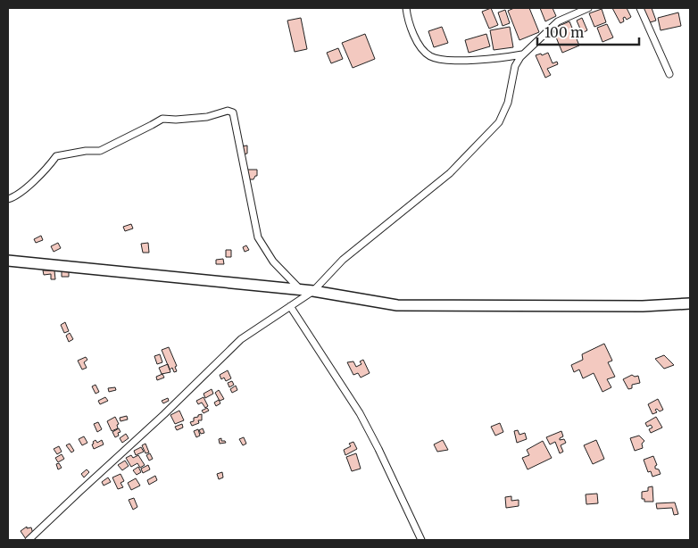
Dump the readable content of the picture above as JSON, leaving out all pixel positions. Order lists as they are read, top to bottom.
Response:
{
  "scale_bar": "100 m"
}
